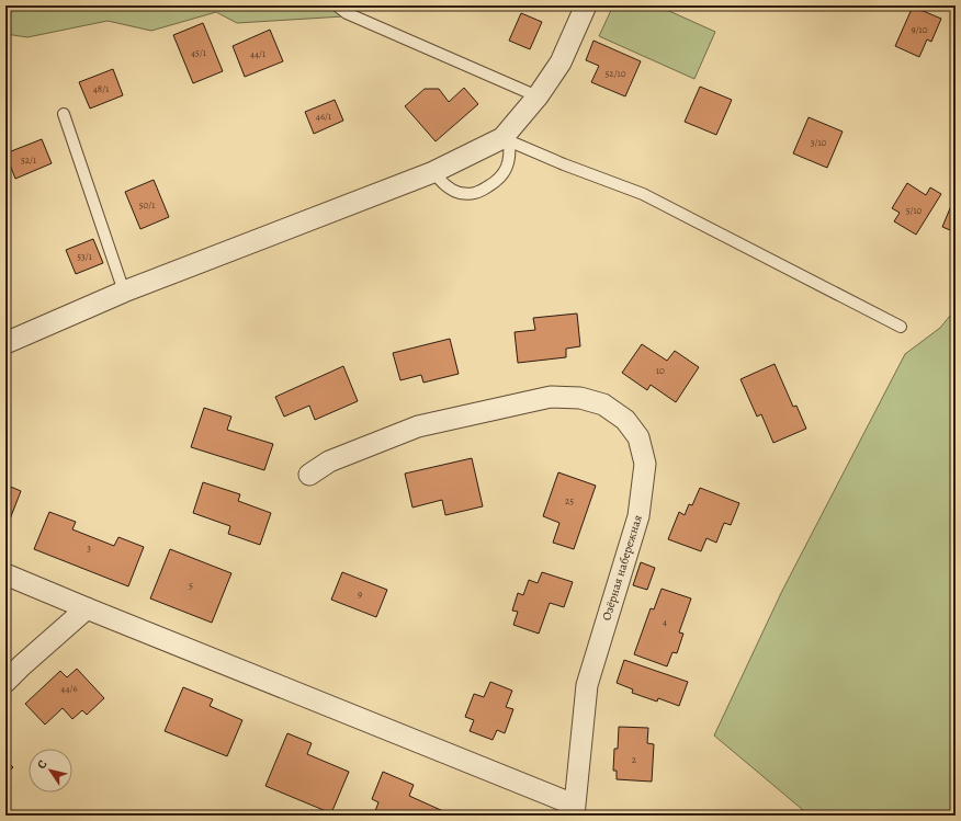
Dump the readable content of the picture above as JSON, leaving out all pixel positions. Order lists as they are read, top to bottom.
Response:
{
  "streets": {
    "street": ["Озёрная набережная"]
  },
  "house_numbers": [
    "9/10",
    "45/1",
    "44/1",
    "52/10",
    "48/1",
    "46/1",
    "3/10",
    "52/1",
    "50/1",
    "5/10",
    "53/1",
    "10",
    "25",
    "3",
    "5",
    "9",
    "4",
    "44/6",
    "2"
  ],
  "north": "top left"
}
